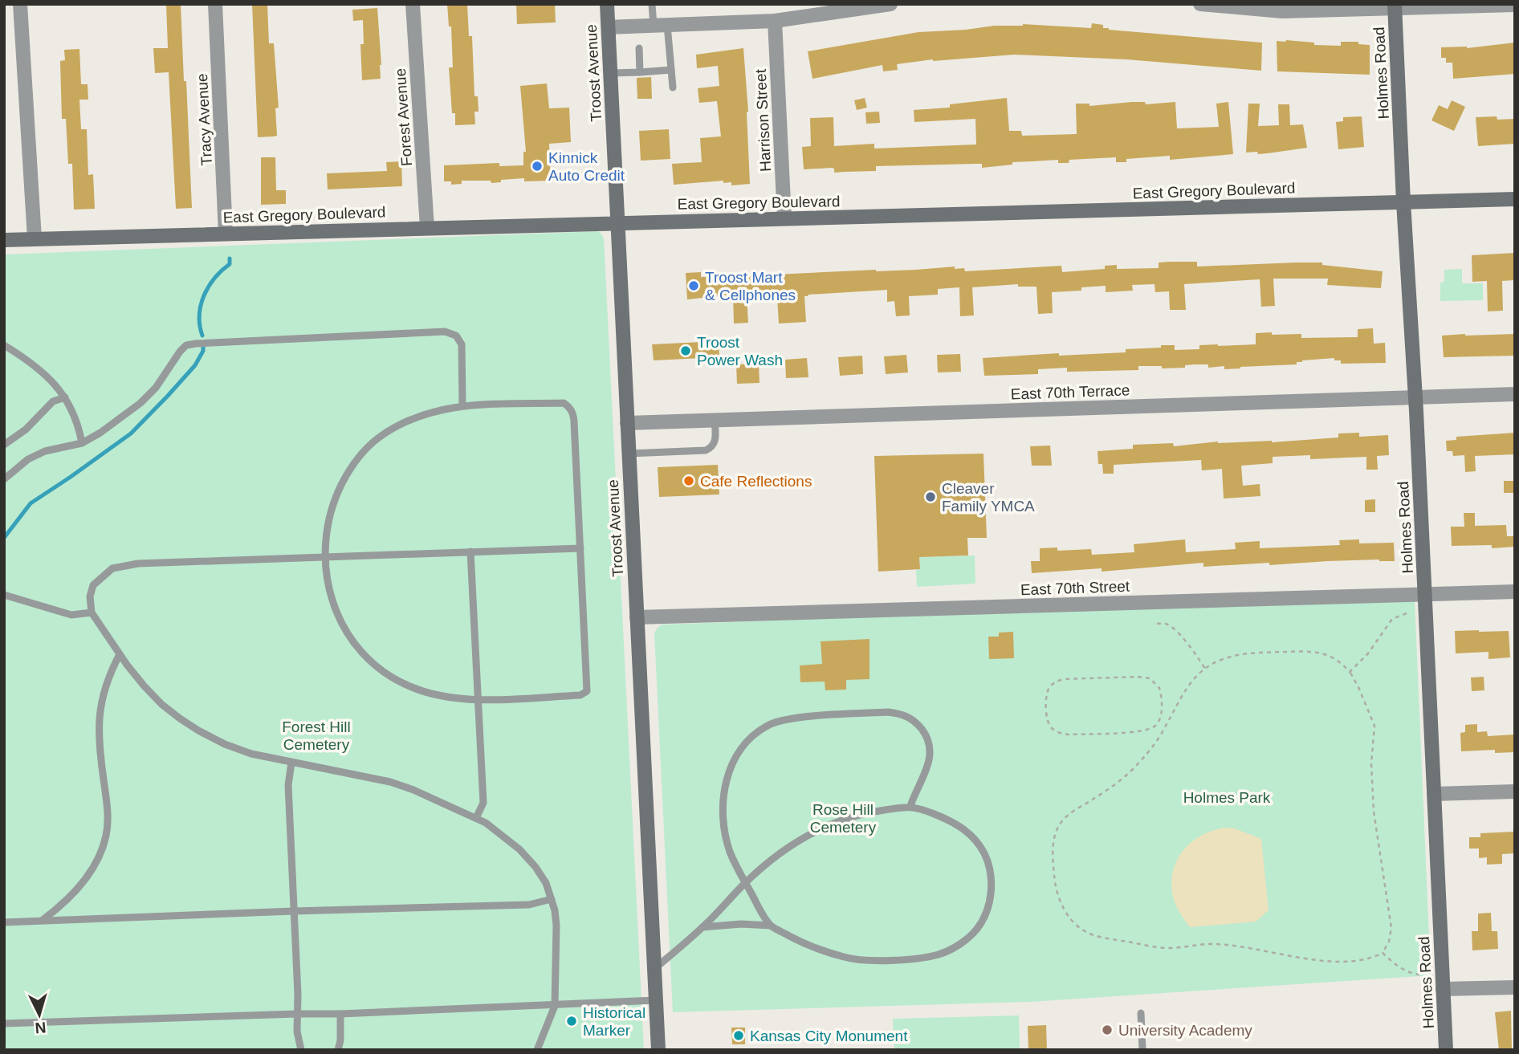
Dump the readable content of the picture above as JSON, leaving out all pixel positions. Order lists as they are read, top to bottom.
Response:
{
  "streets": {
    "main road": ["Troost Avenue", "Holmes Road", "East Gregory Boulevard"],
    "street": [
      "Forest Avenue",
      "Tracy Avenue",
      "Harrison Street",
      "East 70th Terrace",
      "East 70th Street"
    ]
  },
  "crossings": [
    ["Troost Avenue", "East Gregory Boulevard"],
    ["Troost Avenue", "East 70th Terrace"],
    ["Troost Avenue", "East 70th Street"],
    ["Holmes Road", "East Gregory Boulevard"],
    ["Holmes Road", "East 70th Terrace"],
    ["Holmes Road", "East 70th Street"],
    ["Forest Avenue", "East Gregory Boulevard"],
    ["Tracy Avenue", "East Gregory Boulevard"],
    ["Harrison Street", "East Gregory Boulevard"]
  ],
  "parks": ["Forest Hill Cemetery", "Holmes Park", "Rose Hill Cemetery"],
  "places": [
    "Kinnick Auto Credit",
    "Troost Mart & Cellphones",
    "Troost Power Wash",
    "Cafe Reflections",
    "Cleaver Family YMCA",
    "Historical Marker",
    "University Academy",
    "Kansas City Monument"
  ],
  "north": "bottom"
}
